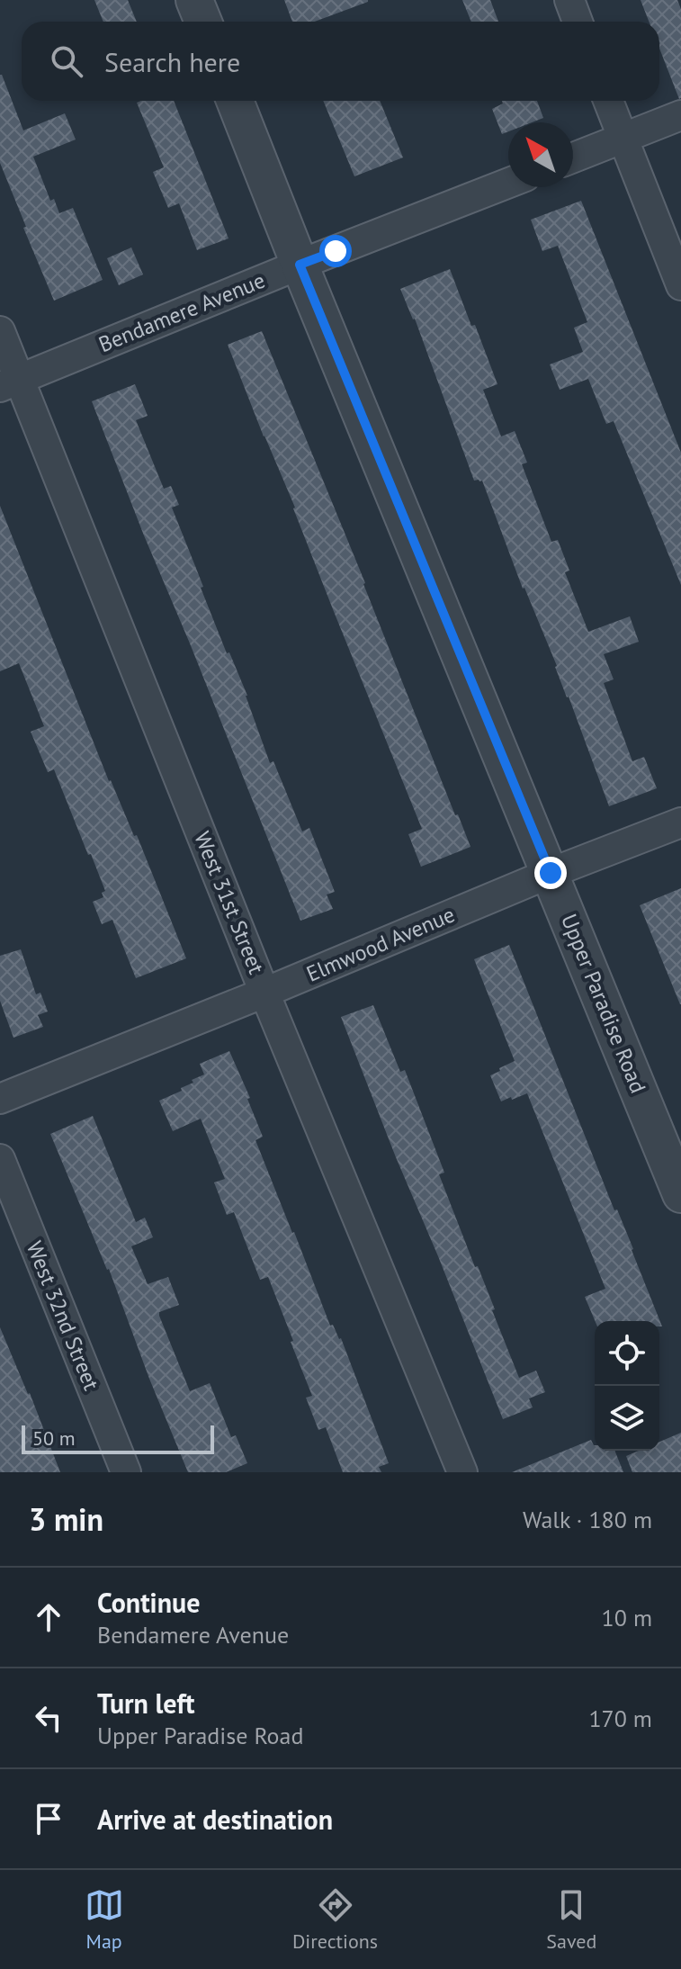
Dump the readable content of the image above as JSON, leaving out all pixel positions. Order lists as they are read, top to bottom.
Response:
{
  "streets": {
    "street": [
      "Bendamere Avenue",
      "West 31st Street",
      "Elmwood Avenue",
      "Upper Paradise Road",
      "West 32nd Street"
    ]
  },
  "crossings": [
    ["Bendamere Avenue", "West 31st Street"],
    ["Bendamere Avenue", "Upper Paradise Road"],
    ["West 31st Street", "Elmwood Avenue"],
    ["Elmwood Avenue", "Upper Paradise Road"]
  ],
  "scale_bar": "50 m",
  "north": "top left",
  "page": {
    "search": "Search here",
    "scale": "50 m",
    "heading": ["3 min", "Walk · 180 m"],
    "list": [
      ["Continue", "Bendamere Avenue", "10 m"],
      ["Turn left", "Upper Paradise Road", "170 m"],
      "Arrive at destination"
    ],
    "nav": ["Map", "Directions", "Saved"]
  }
}
